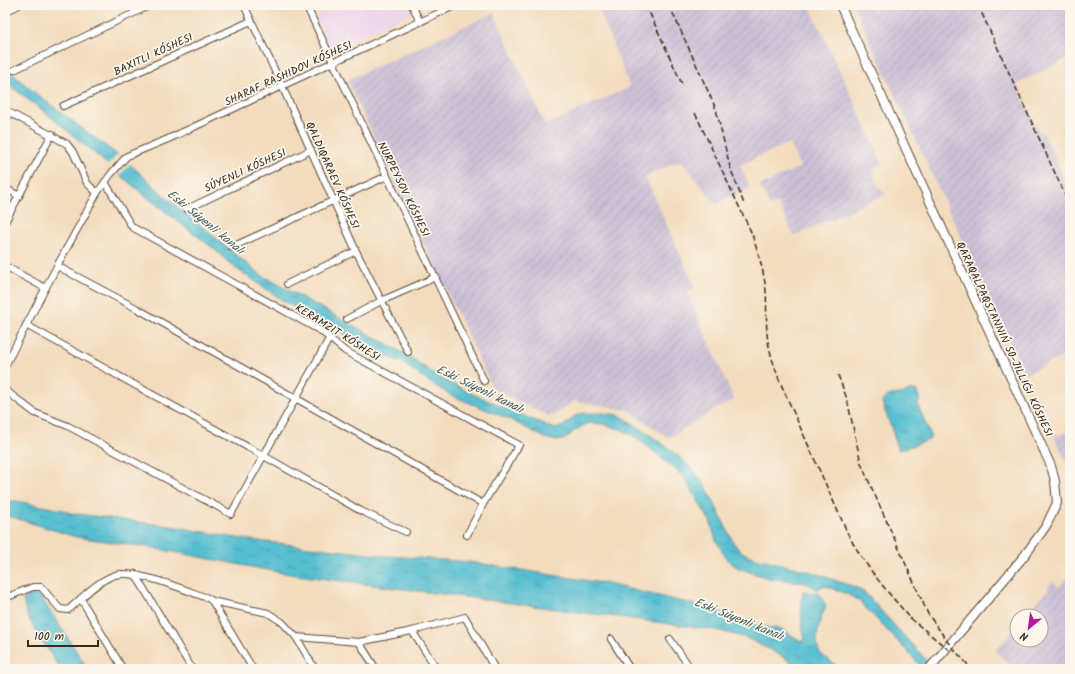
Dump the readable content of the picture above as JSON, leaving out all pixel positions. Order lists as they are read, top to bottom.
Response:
{
  "streets": {
    "street": [
      "SHARAF RASHIDOV KÓSHESI",
      "SÚYENLI KÓSHESI",
      "NURPEYSOV KÓSHESI",
      "KERAMZIT KÓSHESI"
    ]
  },
  "crossings": [
    ["SHARAF RASHIDOV KÓSHESI", "NURPEYSOV KÓSHESI"],
    ["SHARAF RASHIDOV KÓSHESI", "KERAMZIT KÓSHESI"]
  ],
  "water": ["Eski Súyenli kanalı"],
  "scale_bar": "100 m",
  "north": "bottom left"
}
